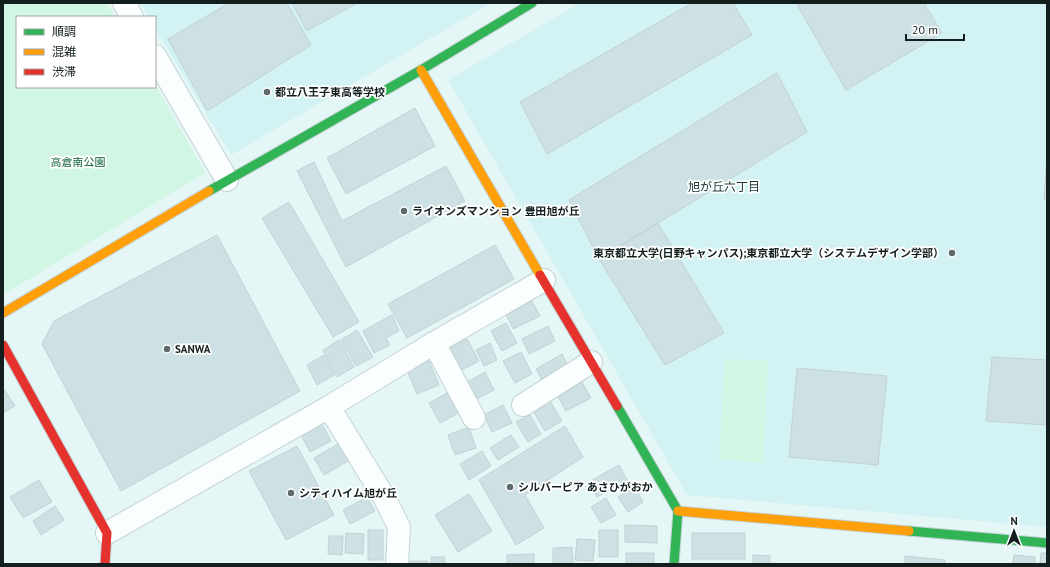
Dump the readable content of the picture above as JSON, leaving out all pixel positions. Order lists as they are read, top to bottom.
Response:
{
  "districts": ["旭が丘六丁目"],
  "parks": ["高倉南公園"],
  "places": [
    "都立八王子東高等学校",
    "ライオンズマンション 豊田旭が丘",
    "東京都立大学(日野キャンパス);東京都立大学（システムデザイン学部）",
    "SANWA",
    "シルバーピア あさひがおか",
    "シティハイム旭が丘"
  ],
  "legend": ["順調", "混雑", "渋滞"],
  "scale_bar": "20 m",
  "north": "top"
}
